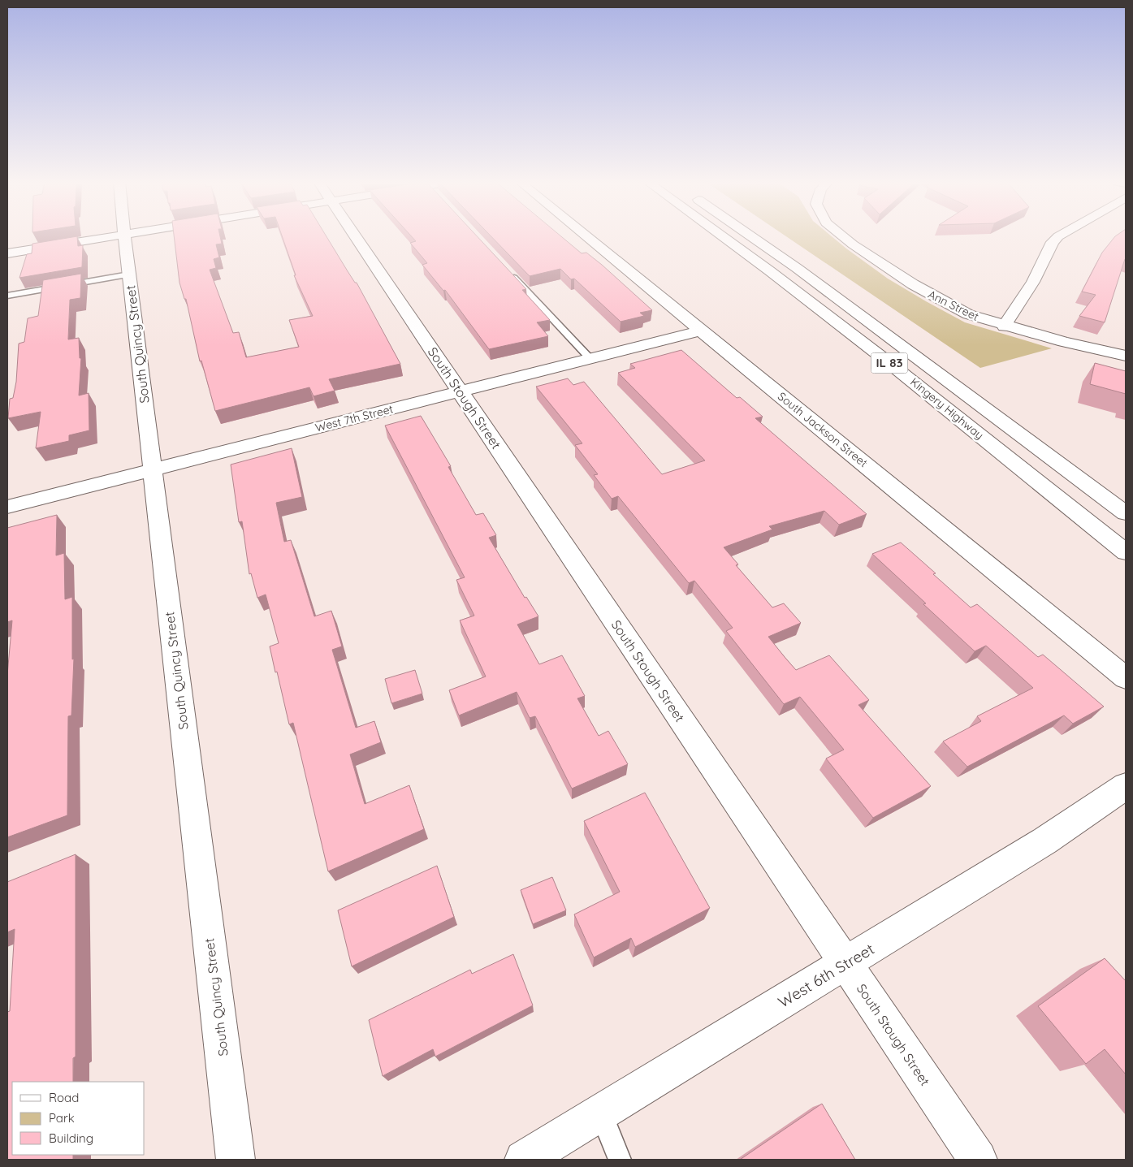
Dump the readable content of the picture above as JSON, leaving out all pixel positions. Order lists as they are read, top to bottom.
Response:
{
  "streets": {
    "main road": [
      "Ann Street",
      "South Quincy Street",
      "IL 83",
      "South Stough Street",
      "Kingery Highway",
      "West 7th Street",
      "South Jackson Street",
      "West 6th Street"
    ]
  },
  "crossings": [
    ["South Quincy Street", "West 7th Street"],
    ["South Stough Street", "West 7th Street"],
    ["South Stough Street", "West 6th Street"],
    ["West 7th Street", "South Jackson Street"]
  ],
  "legend": ["Road", "Park", "Building"]
}
